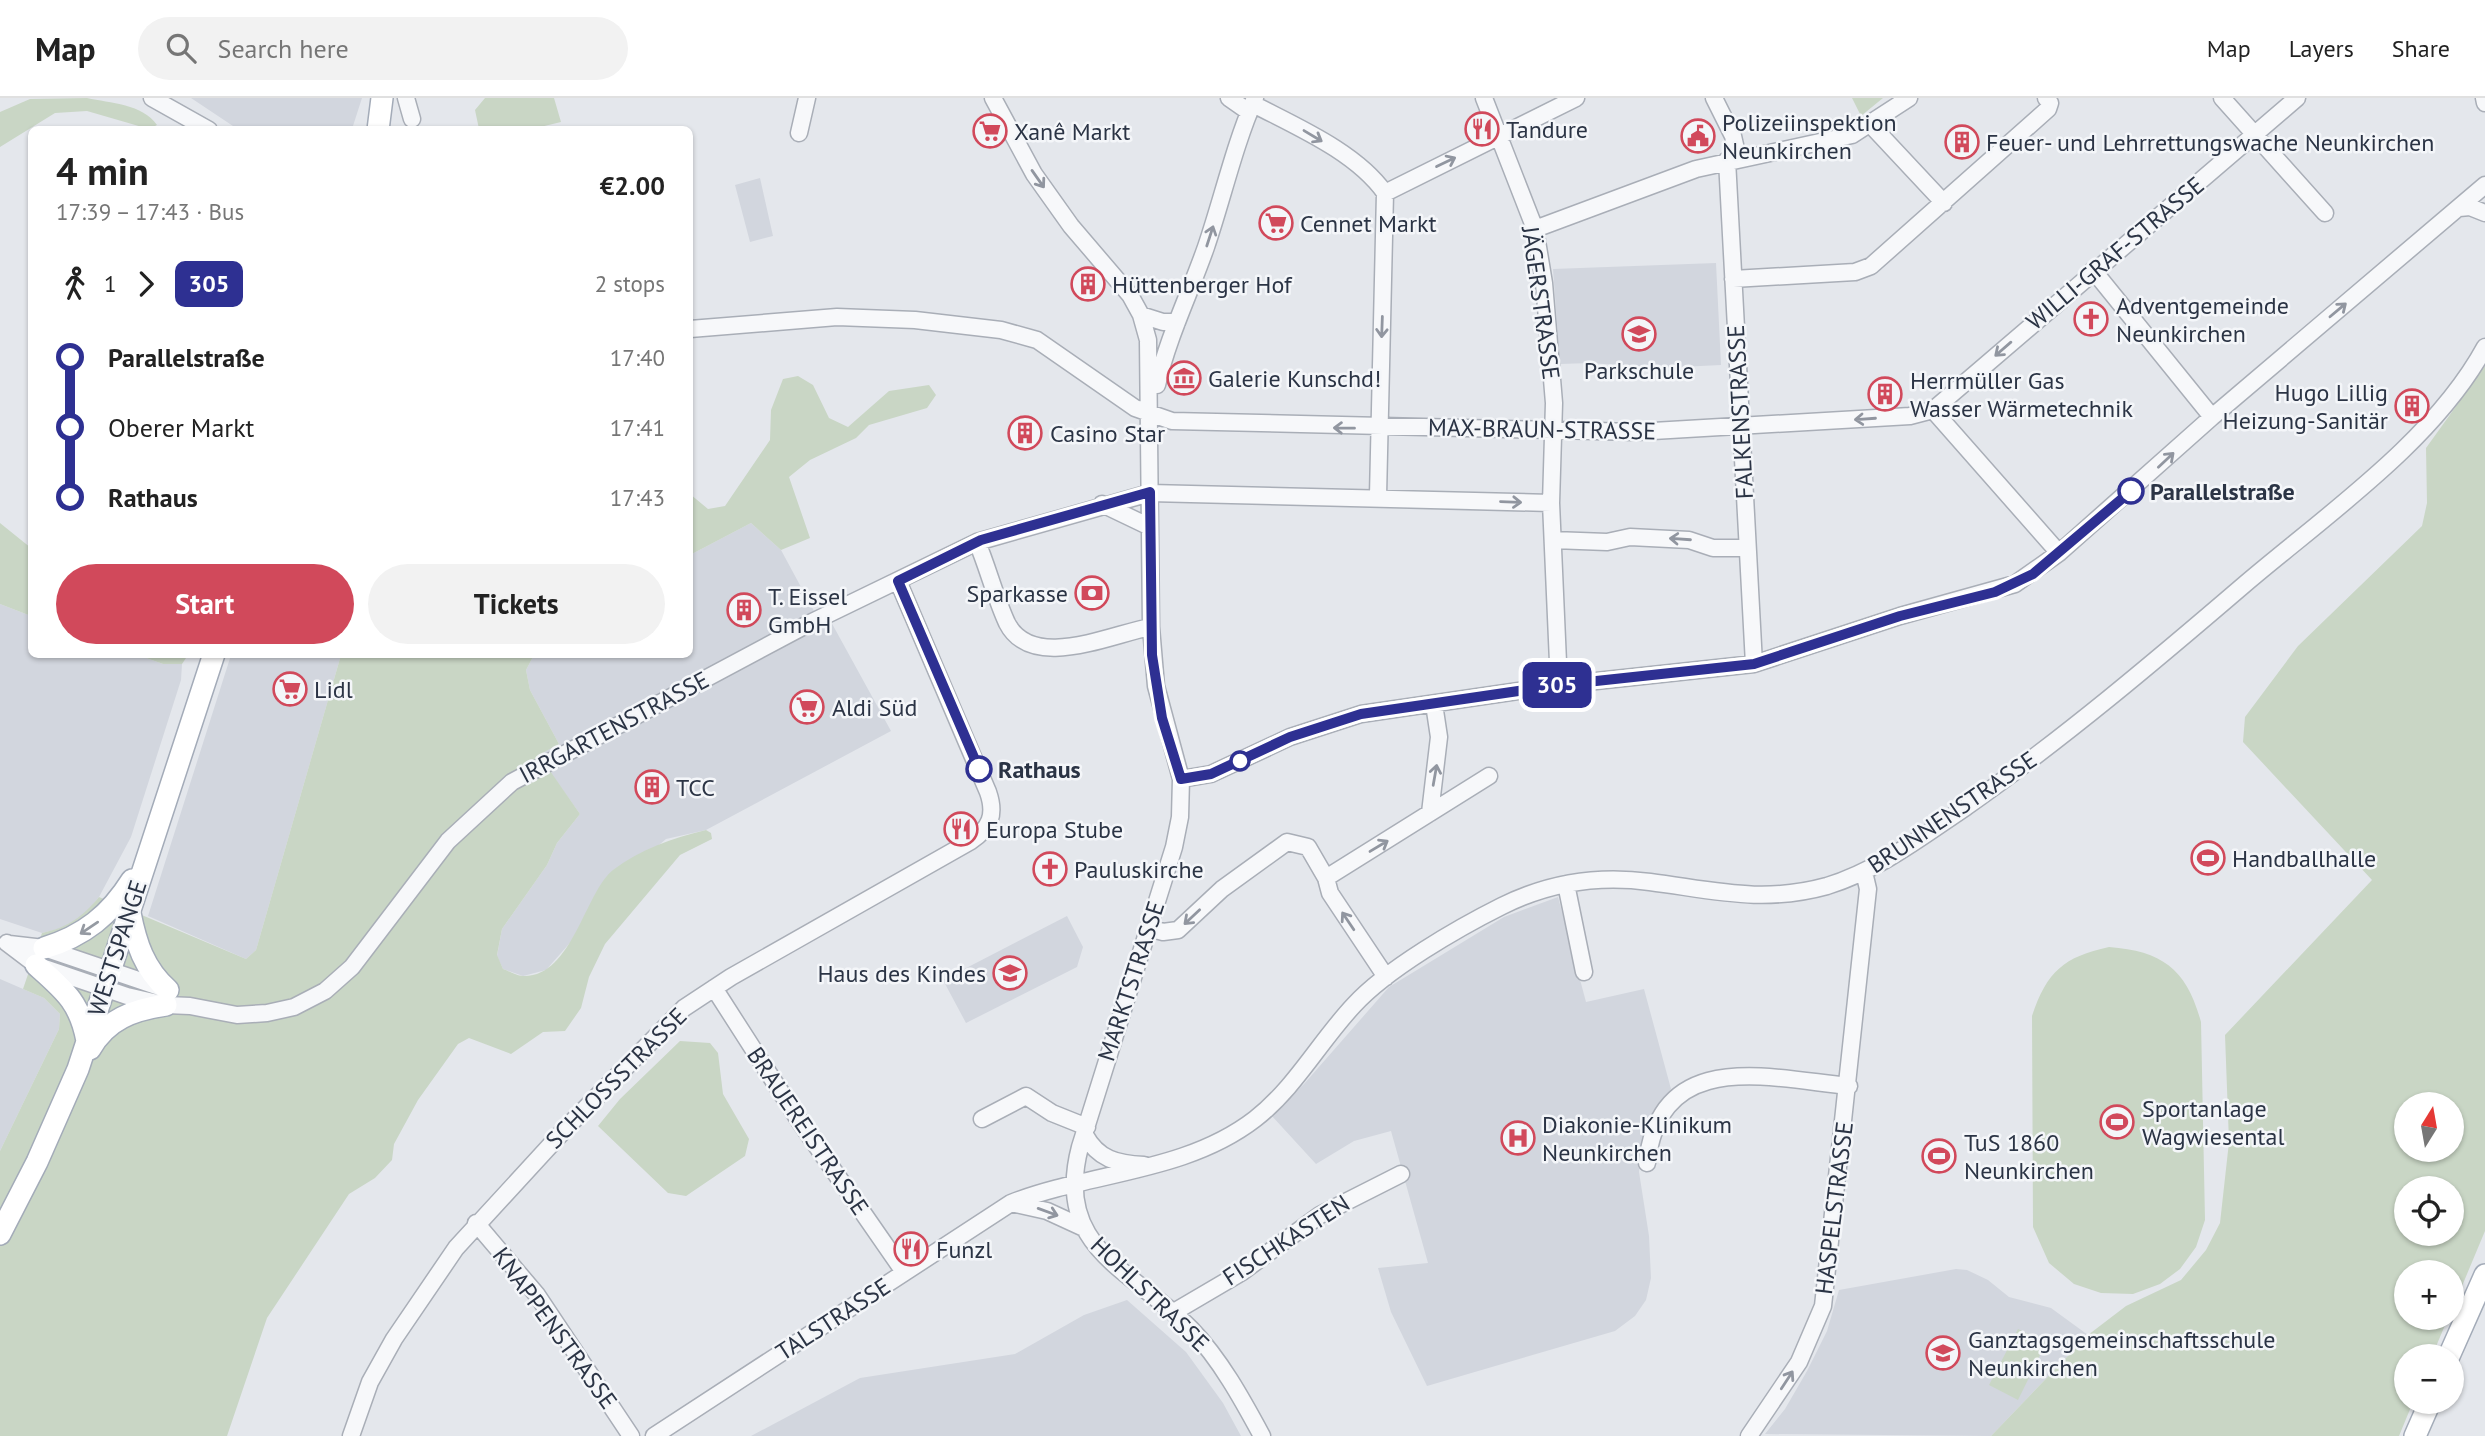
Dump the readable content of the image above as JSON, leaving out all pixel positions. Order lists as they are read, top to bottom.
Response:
{
  "streets": {
    "main road": ["WESTSPANGE"],
    "street": [
      "WILLI-GRAF-STRASSE",
      "JÄGERSTRASSE",
      "FALKENSTRASSE",
      "MAX-BRAUN-STRASSE",
      "IRRGARTENSTRASSE",
      "BRUNNENSTRASSE",
      "MARKTSTRASSE",
      "SCHLOSSSTRASSE",
      "BRAUEREISTRASSE",
      "HASPELSTRASSE",
      "FISCHKASTEN",
      "HOHLSTRASSE",
      "TALSTRASSE",
      "KNAPPENSTRASSE"
    ]
  },
  "crossings": [
    ["WILLI-GRAF-STRASSE", "MAX-BRAUN-STRASSE"],
    ["JÄGERSTRASSE", "MAX-BRAUN-STRASSE"],
    ["JÄGERSTRASSE", "IRRGARTENSTRASSE"],
    ["FALKENSTRASSE", "MAX-BRAUN-STRASSE"],
    ["MAX-BRAUN-STRASSE", "MARKTSTRASSE"],
    ["IRRGARTENSTRASSE", "WESTSPANGE"],
    ["IRRGARTENSTRASSE", "MARKTSTRASSE"],
    ["IRRGARTENSTRASSE", "SCHLOSSSTRASSE"],
    ["BRUNNENSTRASSE", "MARKTSTRASSE"],
    ["BRUNNENSTRASSE", "HASPELSTRASSE"],
    ["BRUNNENSTRASSE", "HOHLSTRASSE"],
    ["BRUNNENSTRASSE", "TALSTRASSE"],
    ["MARKTSTRASSE", "HOHLSTRASSE"],
    ["MARKTSTRASSE", "TALSTRASSE"],
    ["SCHLOSSSTRASSE", "BRAUEREISTRASSE"],
    ["SCHLOSSSTRASSE", "KNAPPENSTRASSE"],
    ["BRAUEREISTRASSE", "TALSTRASSE"],
    ["FISCHKASTEN", "HOHLSTRASSE"],
    ["HOHLSTRASSE", "TALSTRASSE"]
  ],
  "one_way": ["WILLI-GRAF-STRASSE", "HASPELSTRASSE"],
  "places": {
    "restaurant": ["Tandure", "Europa Stube", "Funzl"],
    "supermarket": [
      "Xanê Markt",
      "Cennet Markt",
      "Lidl",
      "Aldi Süd"
    ],
    "public building": ["Polizeiinspektion Neunkirchen"],
    "building": [
      "Feuer- und Lehrrettungswache Neunkirchen",
      "Hüttenberger Hof",
      "Herrmüller Gas Wasser Wärmetechnik",
      "Hugo Lillig Heizung-Sanitär",
      "Casino Star",
      "T. Eissel GmbH",
      "TCC"
    ],
    "church": ["Adventgemeinde Neunkirchen", "Pauluskirche"],
    "school or university": ["Parkschule", "Haus des Kindes", "Ganztagsgemeinschaftsschule Neunkirchen"],
    "museum": ["Galerie Kunschd!"],
    "other": ["Parallelstraße", "Rathaus"],
    "bank": ["Sparkasse"],
    "sports": ["Handballhalle", "Sportanlage Wagwiesental", "TuS 1860 Neunkirchen"],
    "hospital": ["Diakonie-Klinikum Neunkirchen"]
  },
  "lines": ["bus line 305"],
  "north": "top",
  "page": {
    "header": "Map",
    "search": "Search here",
    "nav": ["Map", "Layers", "Share"],
    "on_map": "305",
    "heading": ["4 min", "17:39 – 17:43 · Bus", "€2.00"],
    "legs": ["1", "305", "2 stops"],
    "list": [
      {
        "name": "Parallelstraße",
        "value": "17:40"
      },
      {
        "name": "Oberer Markt",
        "value": "17:41"
      },
      {
        "name": "Rathaus",
        "value": "17:43"
      }
    ],
    "buttons": ["Start", "Tickets"],
    "map_buttons": ["+", "−"]
  }
}
